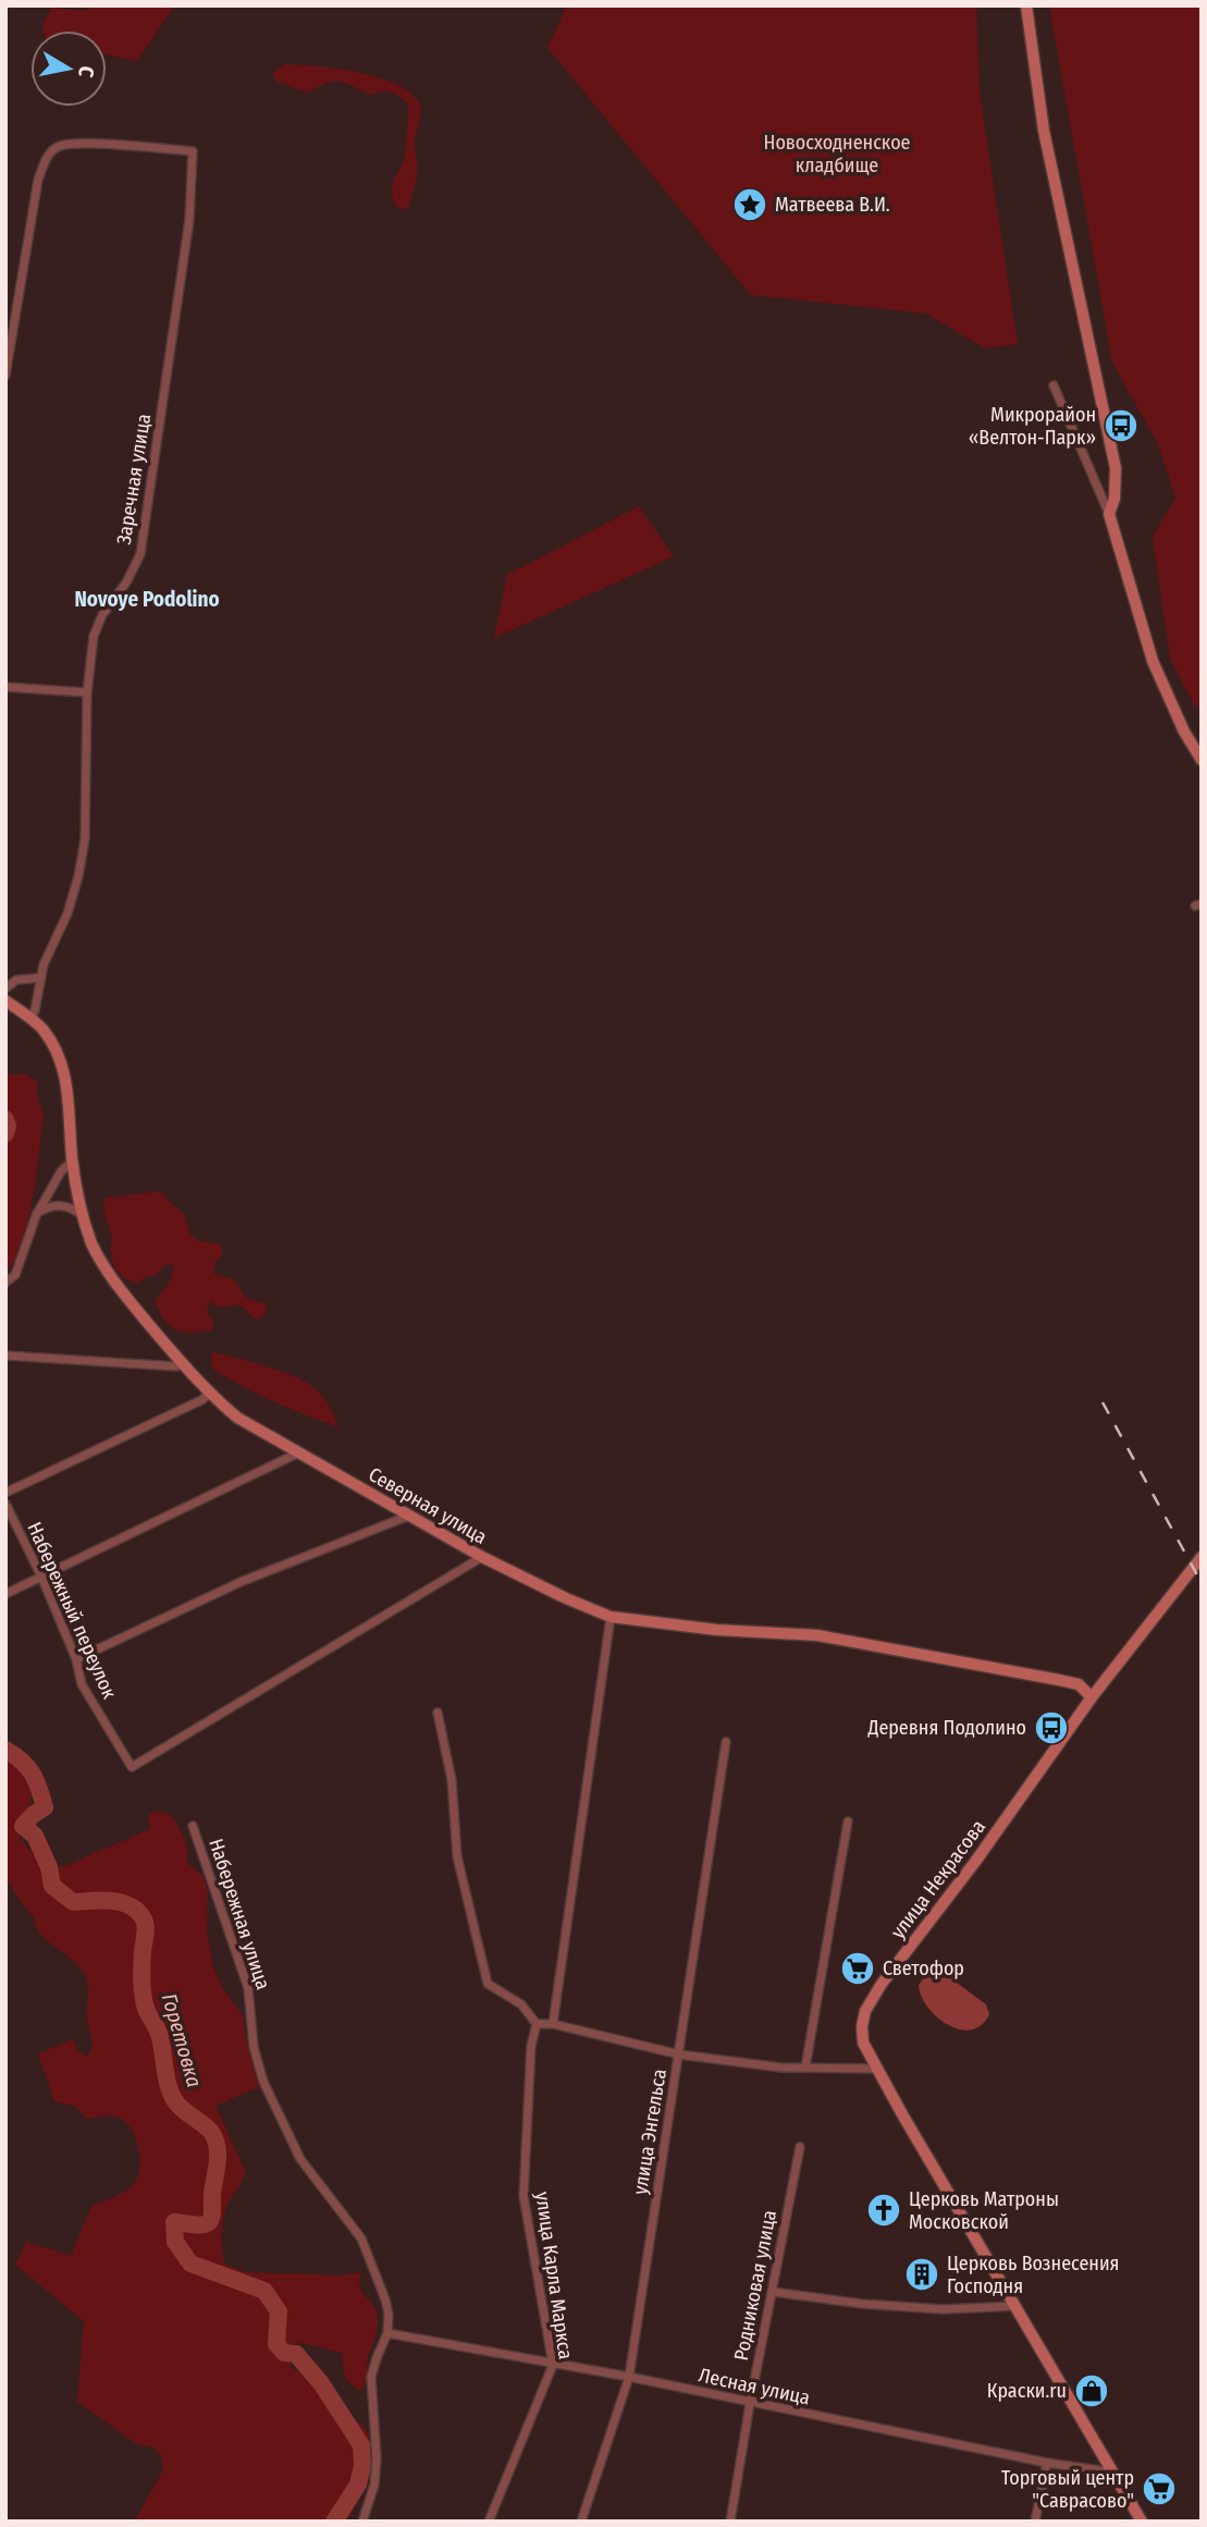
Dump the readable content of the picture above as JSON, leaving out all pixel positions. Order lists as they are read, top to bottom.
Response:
{
  "streets": {
    "street": [
      "Заречная улица",
      "Северная улица",
      "Набережный переулок",
      "улица Некрасова",
      "Набережная улица",
      "улица Энгельса",
      "улица Карла Маркса",
      "Родниковая улица",
      "Лесная улица"
    ]
  },
  "crossings": [
    ["Заречная улица", "Северная улица"],
    ["Северная улица", "Набережный переулок"],
    ["Северная улица", "улица Некрасова"],
    ["улица Некрасова", "Лесная улица"],
    ["Набережная улица", "Лесная улица"],
    ["улица Энгельса", "Лесная улица"],
    ["улица Карла Маркса", "Лесная улица"],
    ["Родниковая улица", "Лесная улица"]
  ],
  "districts": ["Novoye Podolino"],
  "water": ["Горетовка"],
  "parks": ["Новосходненское кладбище"],
  "places": {
    "place": ["Матвеева В.И."],
    "bus stop": ["Микрорайон «Велтон-Парк»", "Деревня Подолино"],
    "supermarket": ["Светофор", "Торговый центр \"Саврасово\""],
    "church": ["Церковь Матроны Московской"],
    "building": ["Церковь Вознесения Господня"],
    "shop": ["Краски.ru"]
  },
  "north": "right"
}
